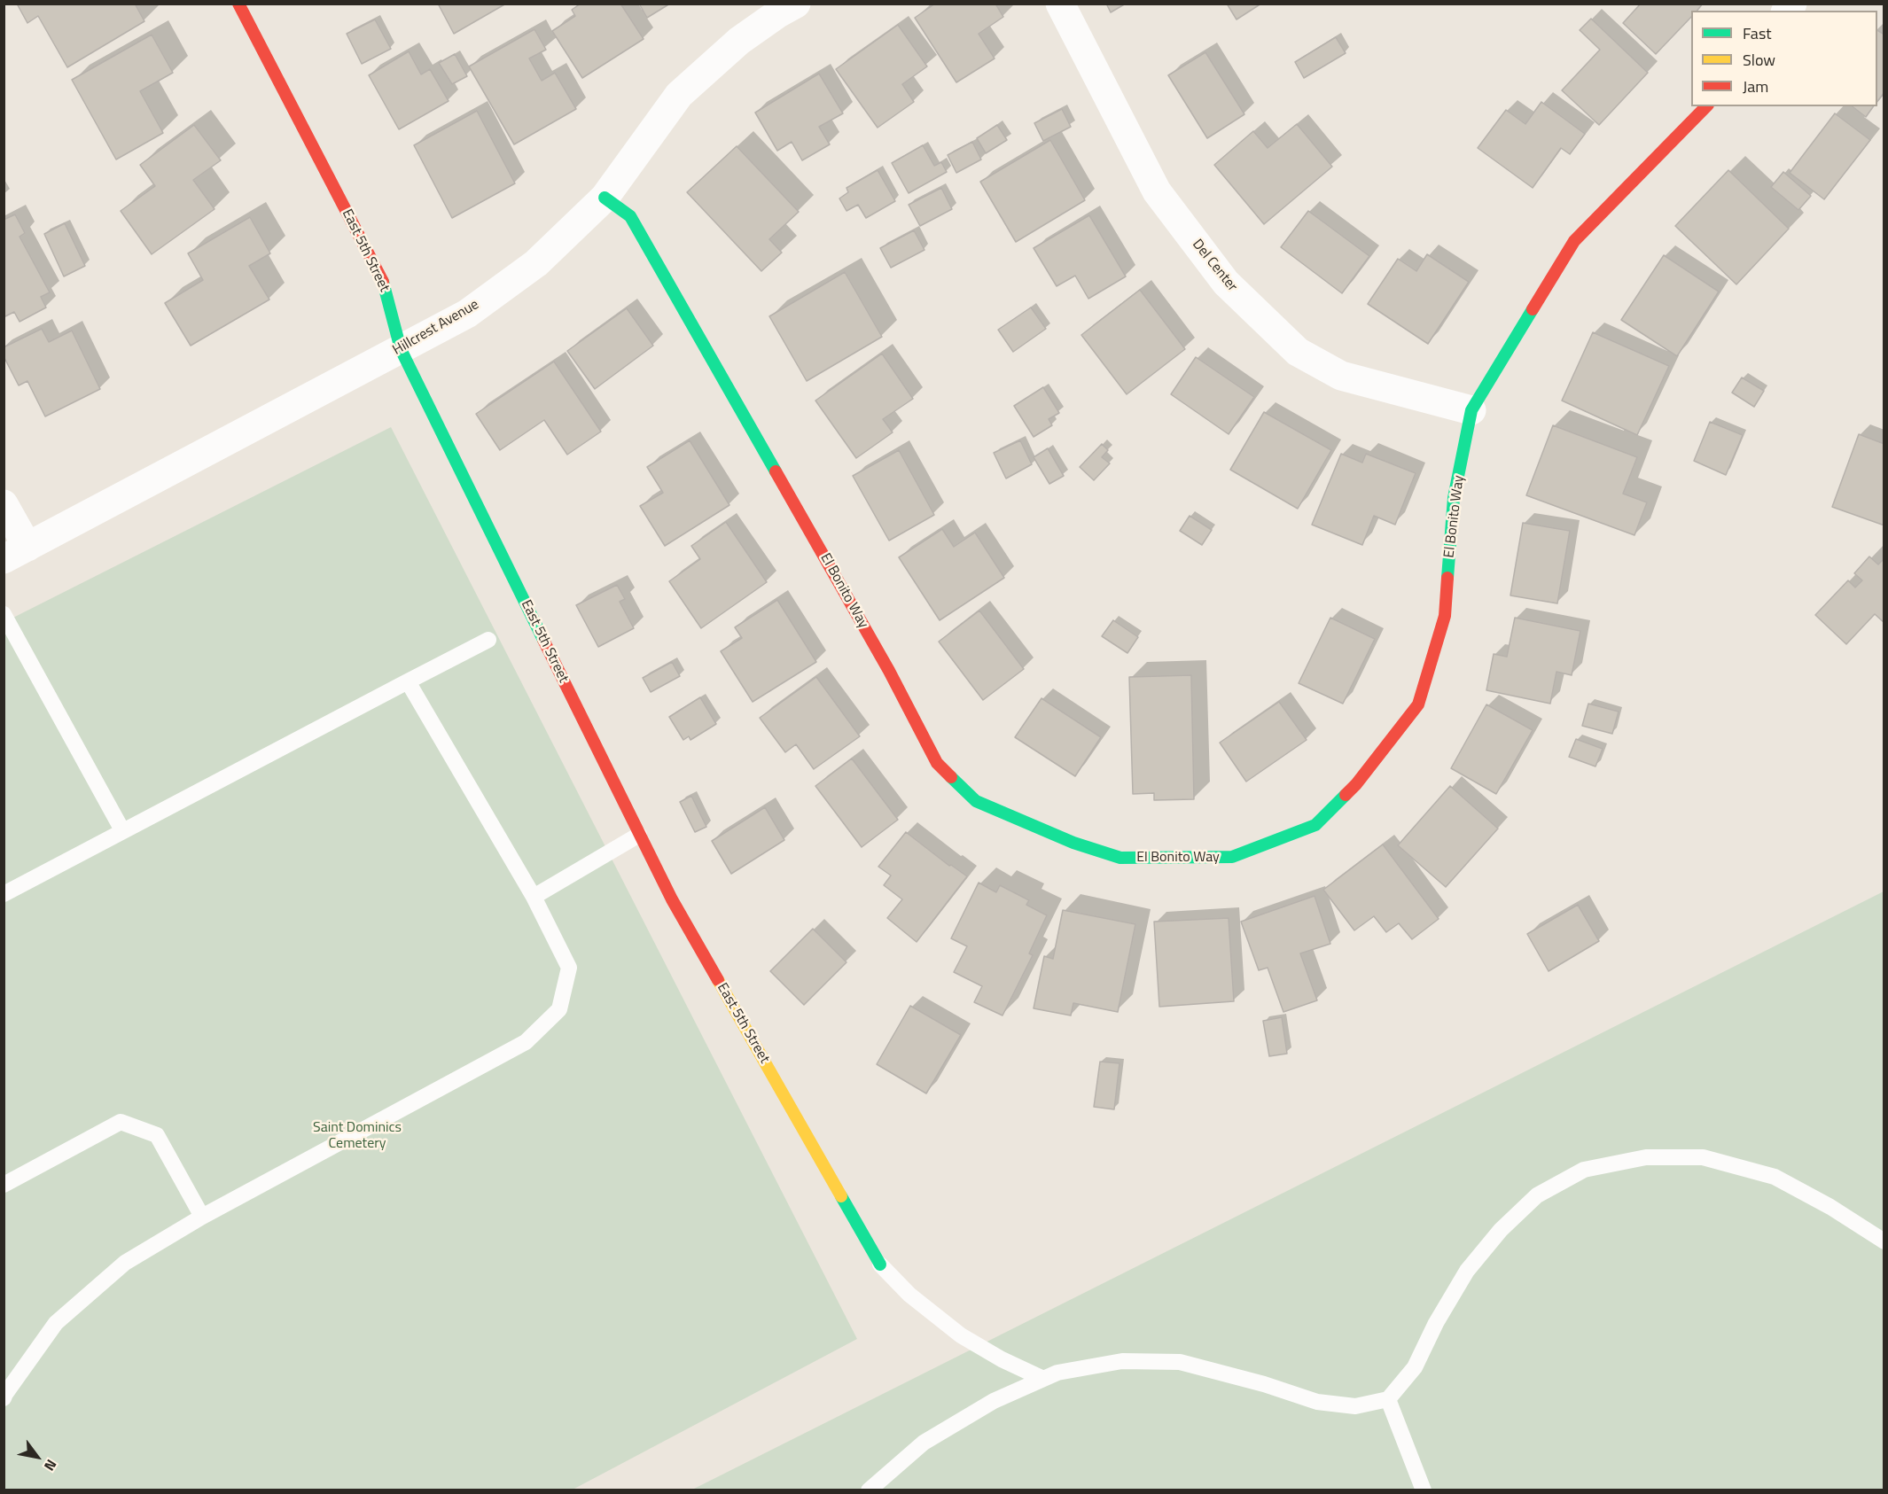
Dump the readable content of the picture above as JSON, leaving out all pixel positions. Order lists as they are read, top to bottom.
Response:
{
  "streets": {
    "street": [
      "East 5th Street",
      "Del Center",
      "Hillcrest Avenue",
      "El Bonito Way"
    ]
  },
  "crossings": [
    ["East 5th Street", "Hillcrest Avenue"],
    ["Del Center", "El Bonito Way"],
    ["Hillcrest Avenue", "El Bonito Way"]
  ],
  "parks": ["Saint Dominics Cemetery"],
  "legend": ["Fast", "Slow", "Jam"],
  "north": "bottom right"
}
